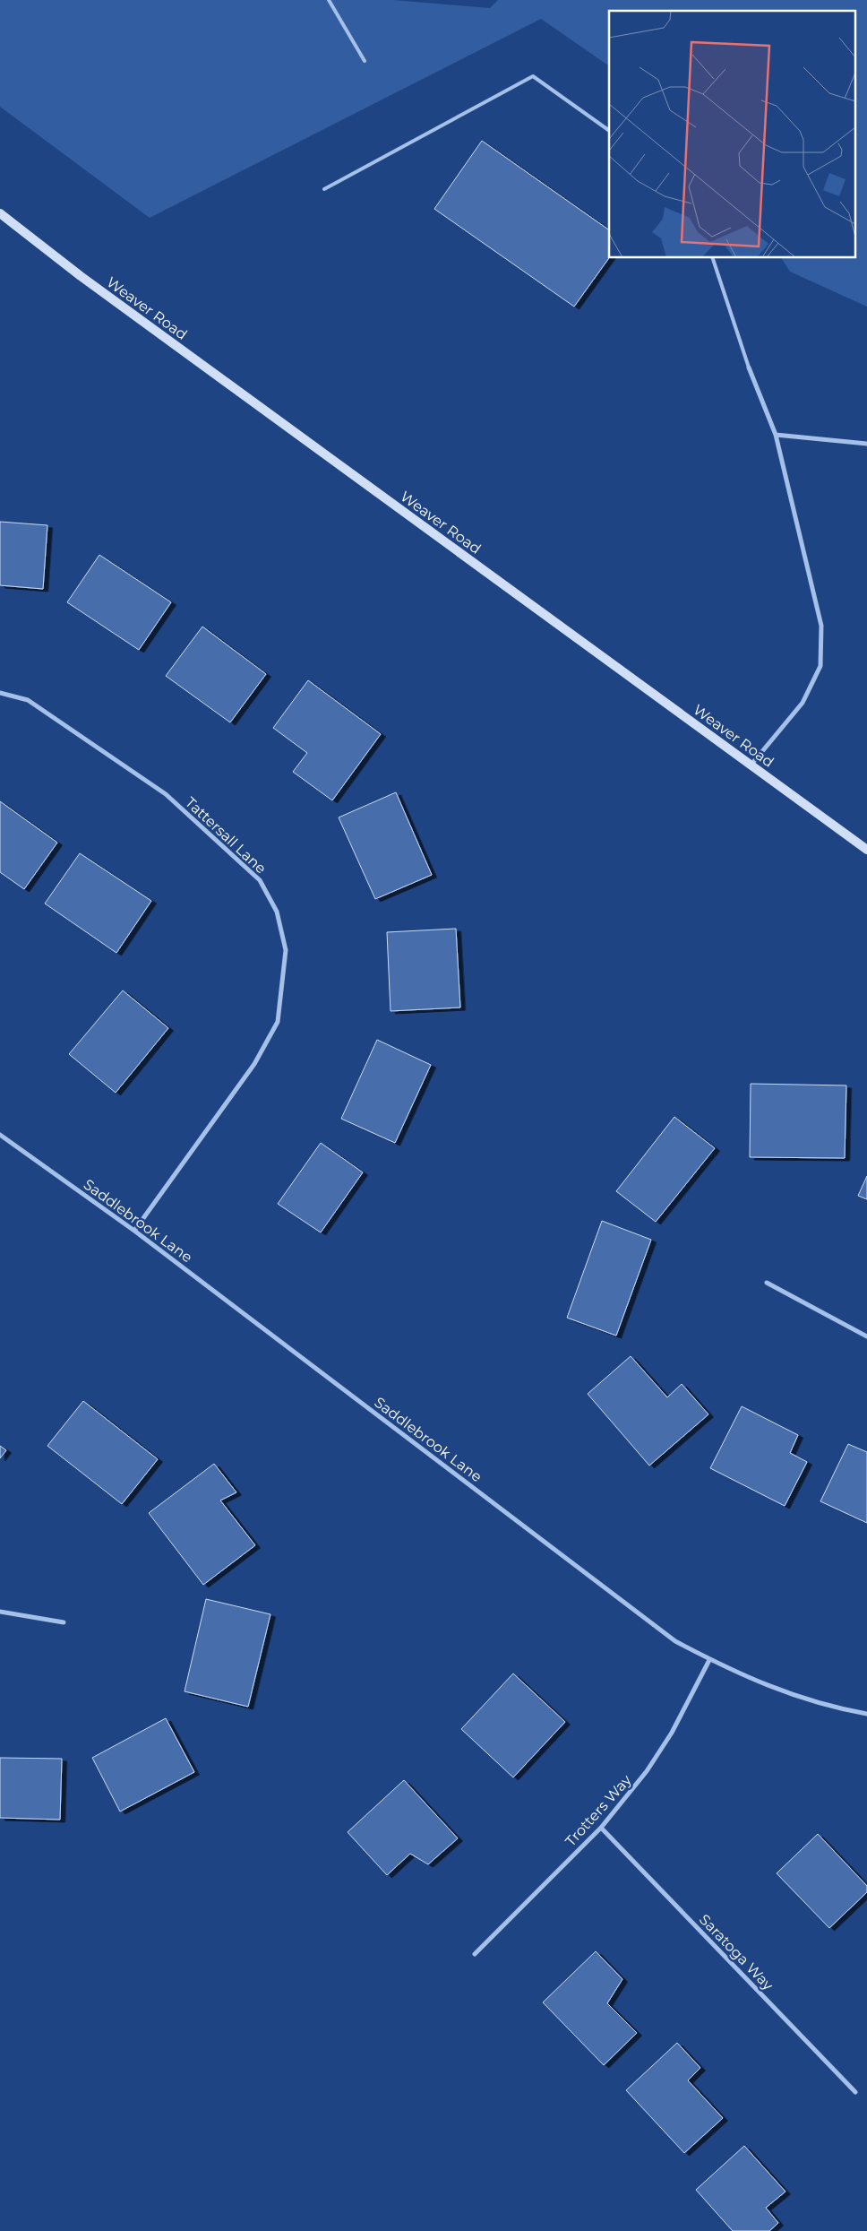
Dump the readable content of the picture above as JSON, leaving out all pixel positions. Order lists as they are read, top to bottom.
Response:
{
  "streets": {
    "main road": ["Weaver Road"],
    "street": [
      "Tattersall Lane",
      "Saddlebrook Lane",
      "Trotters Way",
      "Saratoga Way"
    ]
  },
  "crossings": [
    ["Tattersall Lane", "Saddlebrook Lane"],
    ["Saddlebrook Lane", "Trotters Way"],
    ["Trotters Way", "Saratoga Way"]
  ]
}
